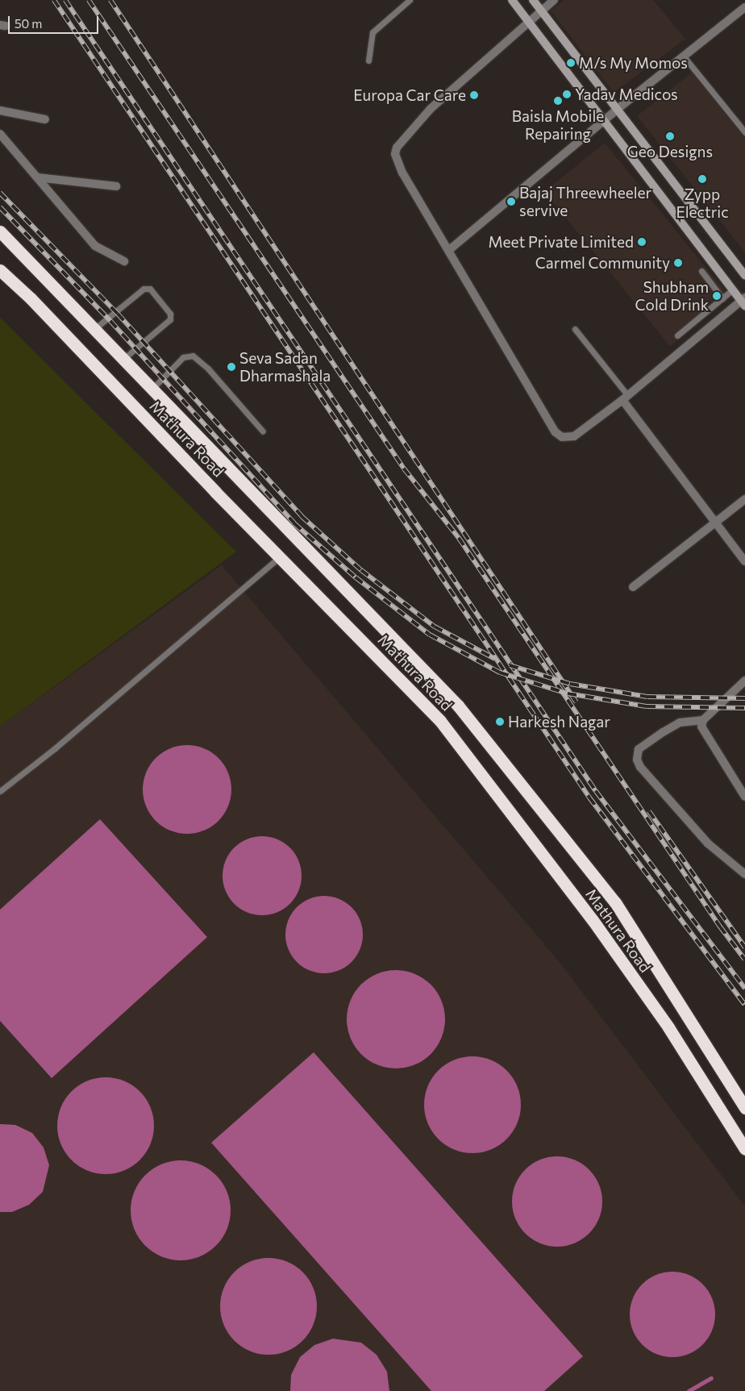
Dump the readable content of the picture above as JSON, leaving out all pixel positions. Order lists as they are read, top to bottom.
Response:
{
  "streets": {
    "highway": ["Mathura Road"]
  },
  "places": [
    "M/s My Momos",
    "Yadav Medicos",
    "Europa Car Care",
    "Baisla Mobile Repairing",
    "Geo Designs",
    "Zypp Electric",
    "Bajaj Threewheeler servive",
    "Meet Private Limited",
    "Carmel Community",
    "Shubham Cold Drink",
    "Seva Sadan Dharmashala",
    "Harkesh Nagar"
  ],
  "scale_bar": "50 m"
}
